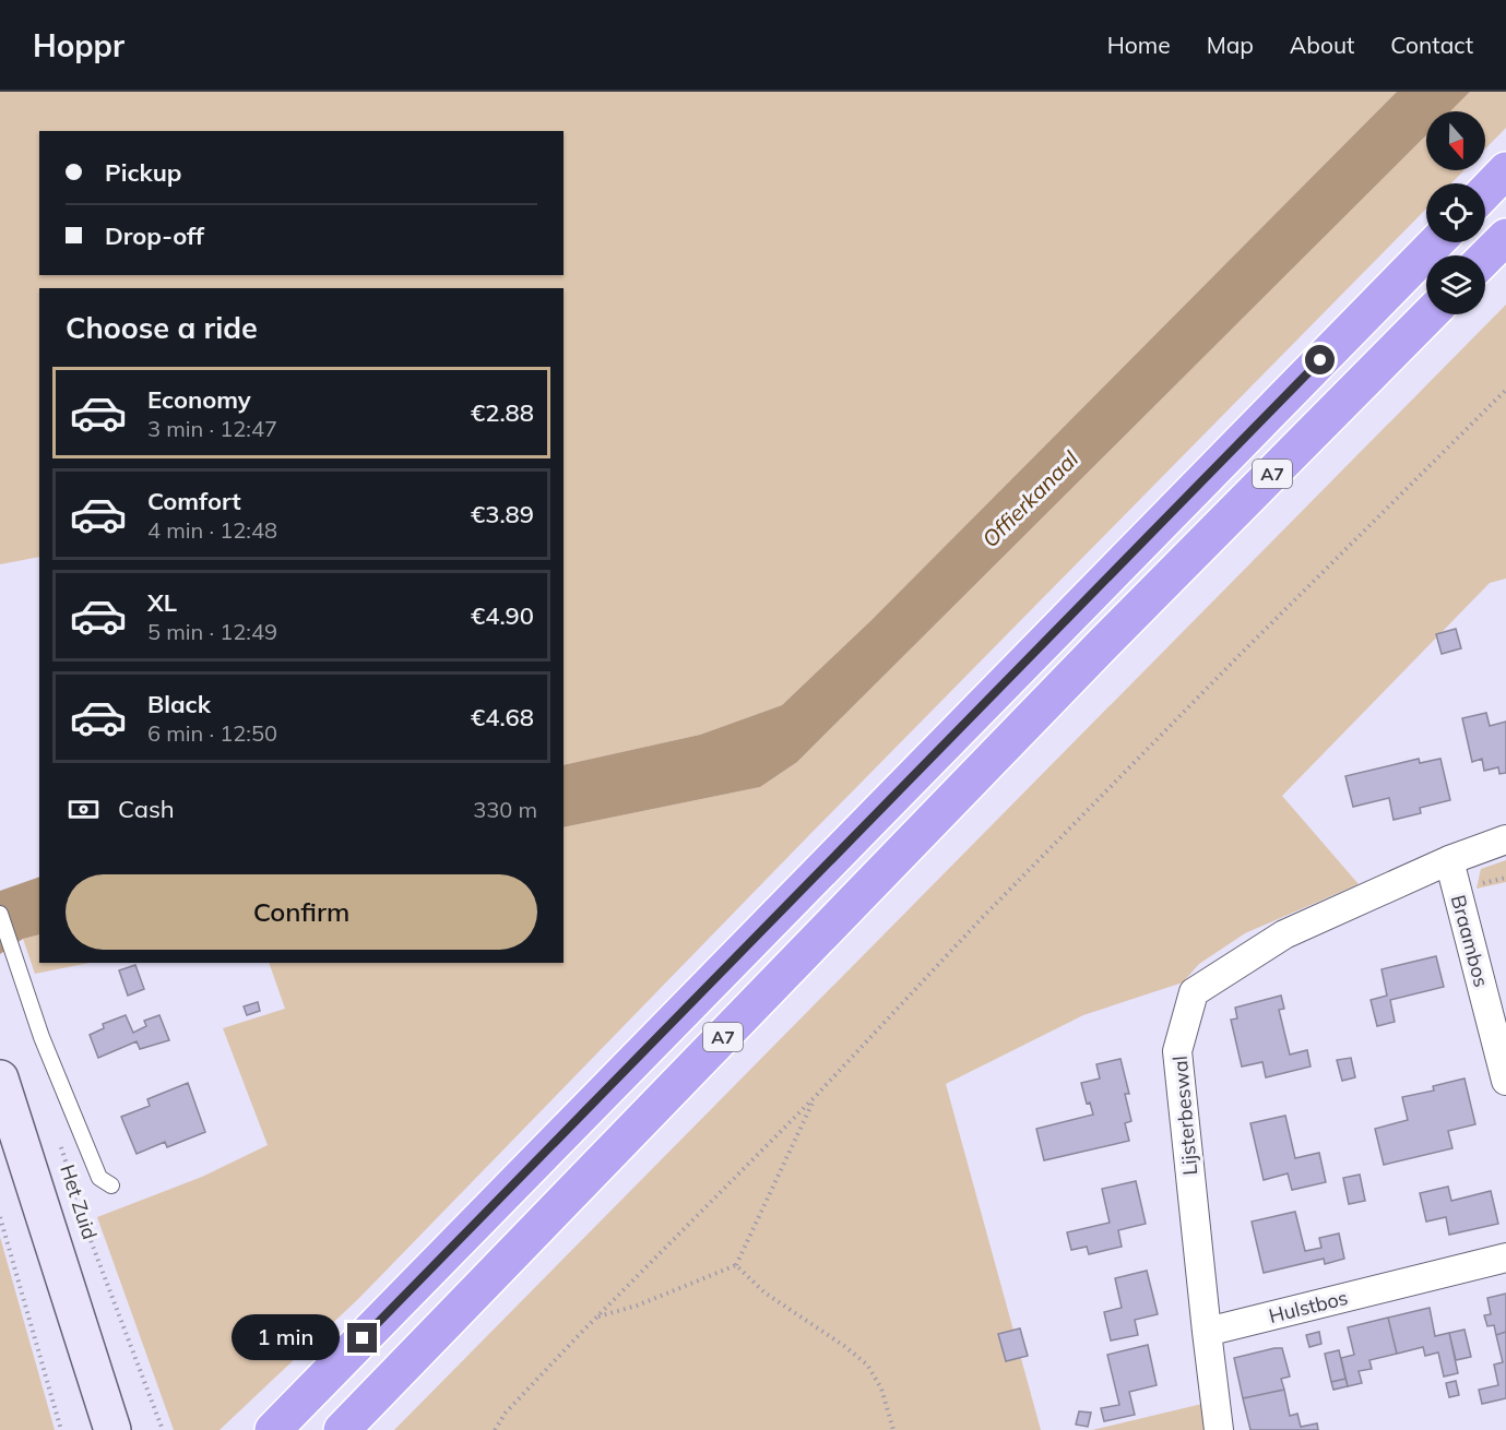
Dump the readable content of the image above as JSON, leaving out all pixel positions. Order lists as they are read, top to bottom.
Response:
{
  "streets": {
    "highway": ["A7"],
    "street": [
      "Braambos",
      "Lijsterbeswal",
      "Het Zuid",
      "Hulstbos"
    ]
  },
  "crossings": [
    ["Braambos", "Lijsterbeswal"],
    ["Lijsterbeswal", "Hulstbos"]
  ],
  "water": ["Offierkanaal"],
  "north": "bottom",
  "page": {
    "header": "Hoppr",
    "nav": [
      "Home",
      "Map",
      "About",
      "Contact"
    ],
    "banner": ["Pickup", "Drop-off"],
    "heading": "Choose a ride",
    "list": [
      {
        "name": "Economy",
        "note": "3 min · 12:47",
        "value": "€2.88"
      },
      {
        "name": "Comfort",
        "note": "4 min · 12:48",
        "value": "€3.89"
      },
      {
        "name": "XL",
        "note": "5 min · 12:49",
        "value": "€4.90"
      },
      {
        "name": "Black",
        "note": "6 min · 12:50",
        "value": "€4.68"
      }
    ],
    "pay": ["Cash", "330 m"],
    "buttons": "Confirm",
    "bubble": "1 min"
  }
}
